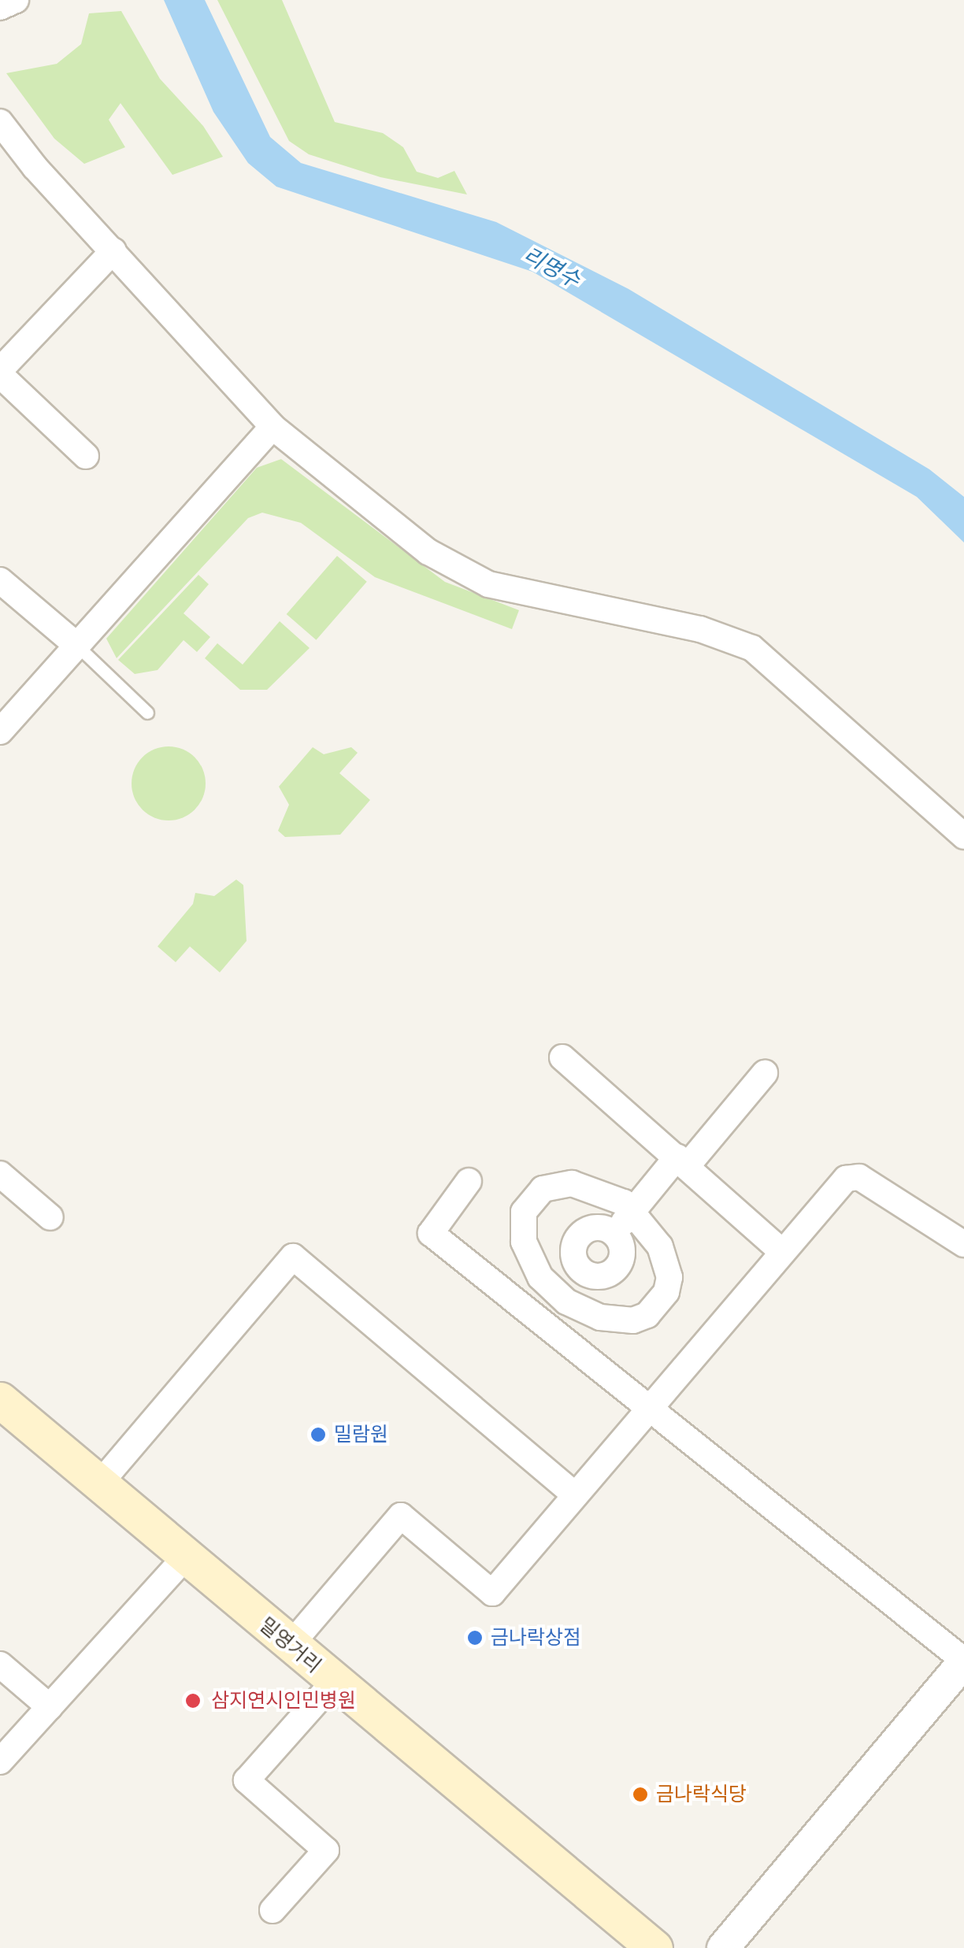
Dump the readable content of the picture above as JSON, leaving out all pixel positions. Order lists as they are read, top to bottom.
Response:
{
  "streets": {
    "main road": ["밀영거리"]
  },
  "water": ["리명수"],
  "places": [
    "밀람원",
    "금나락상점",
    "삼지연시인민병원",
    "금나락식당"
  ]
}
